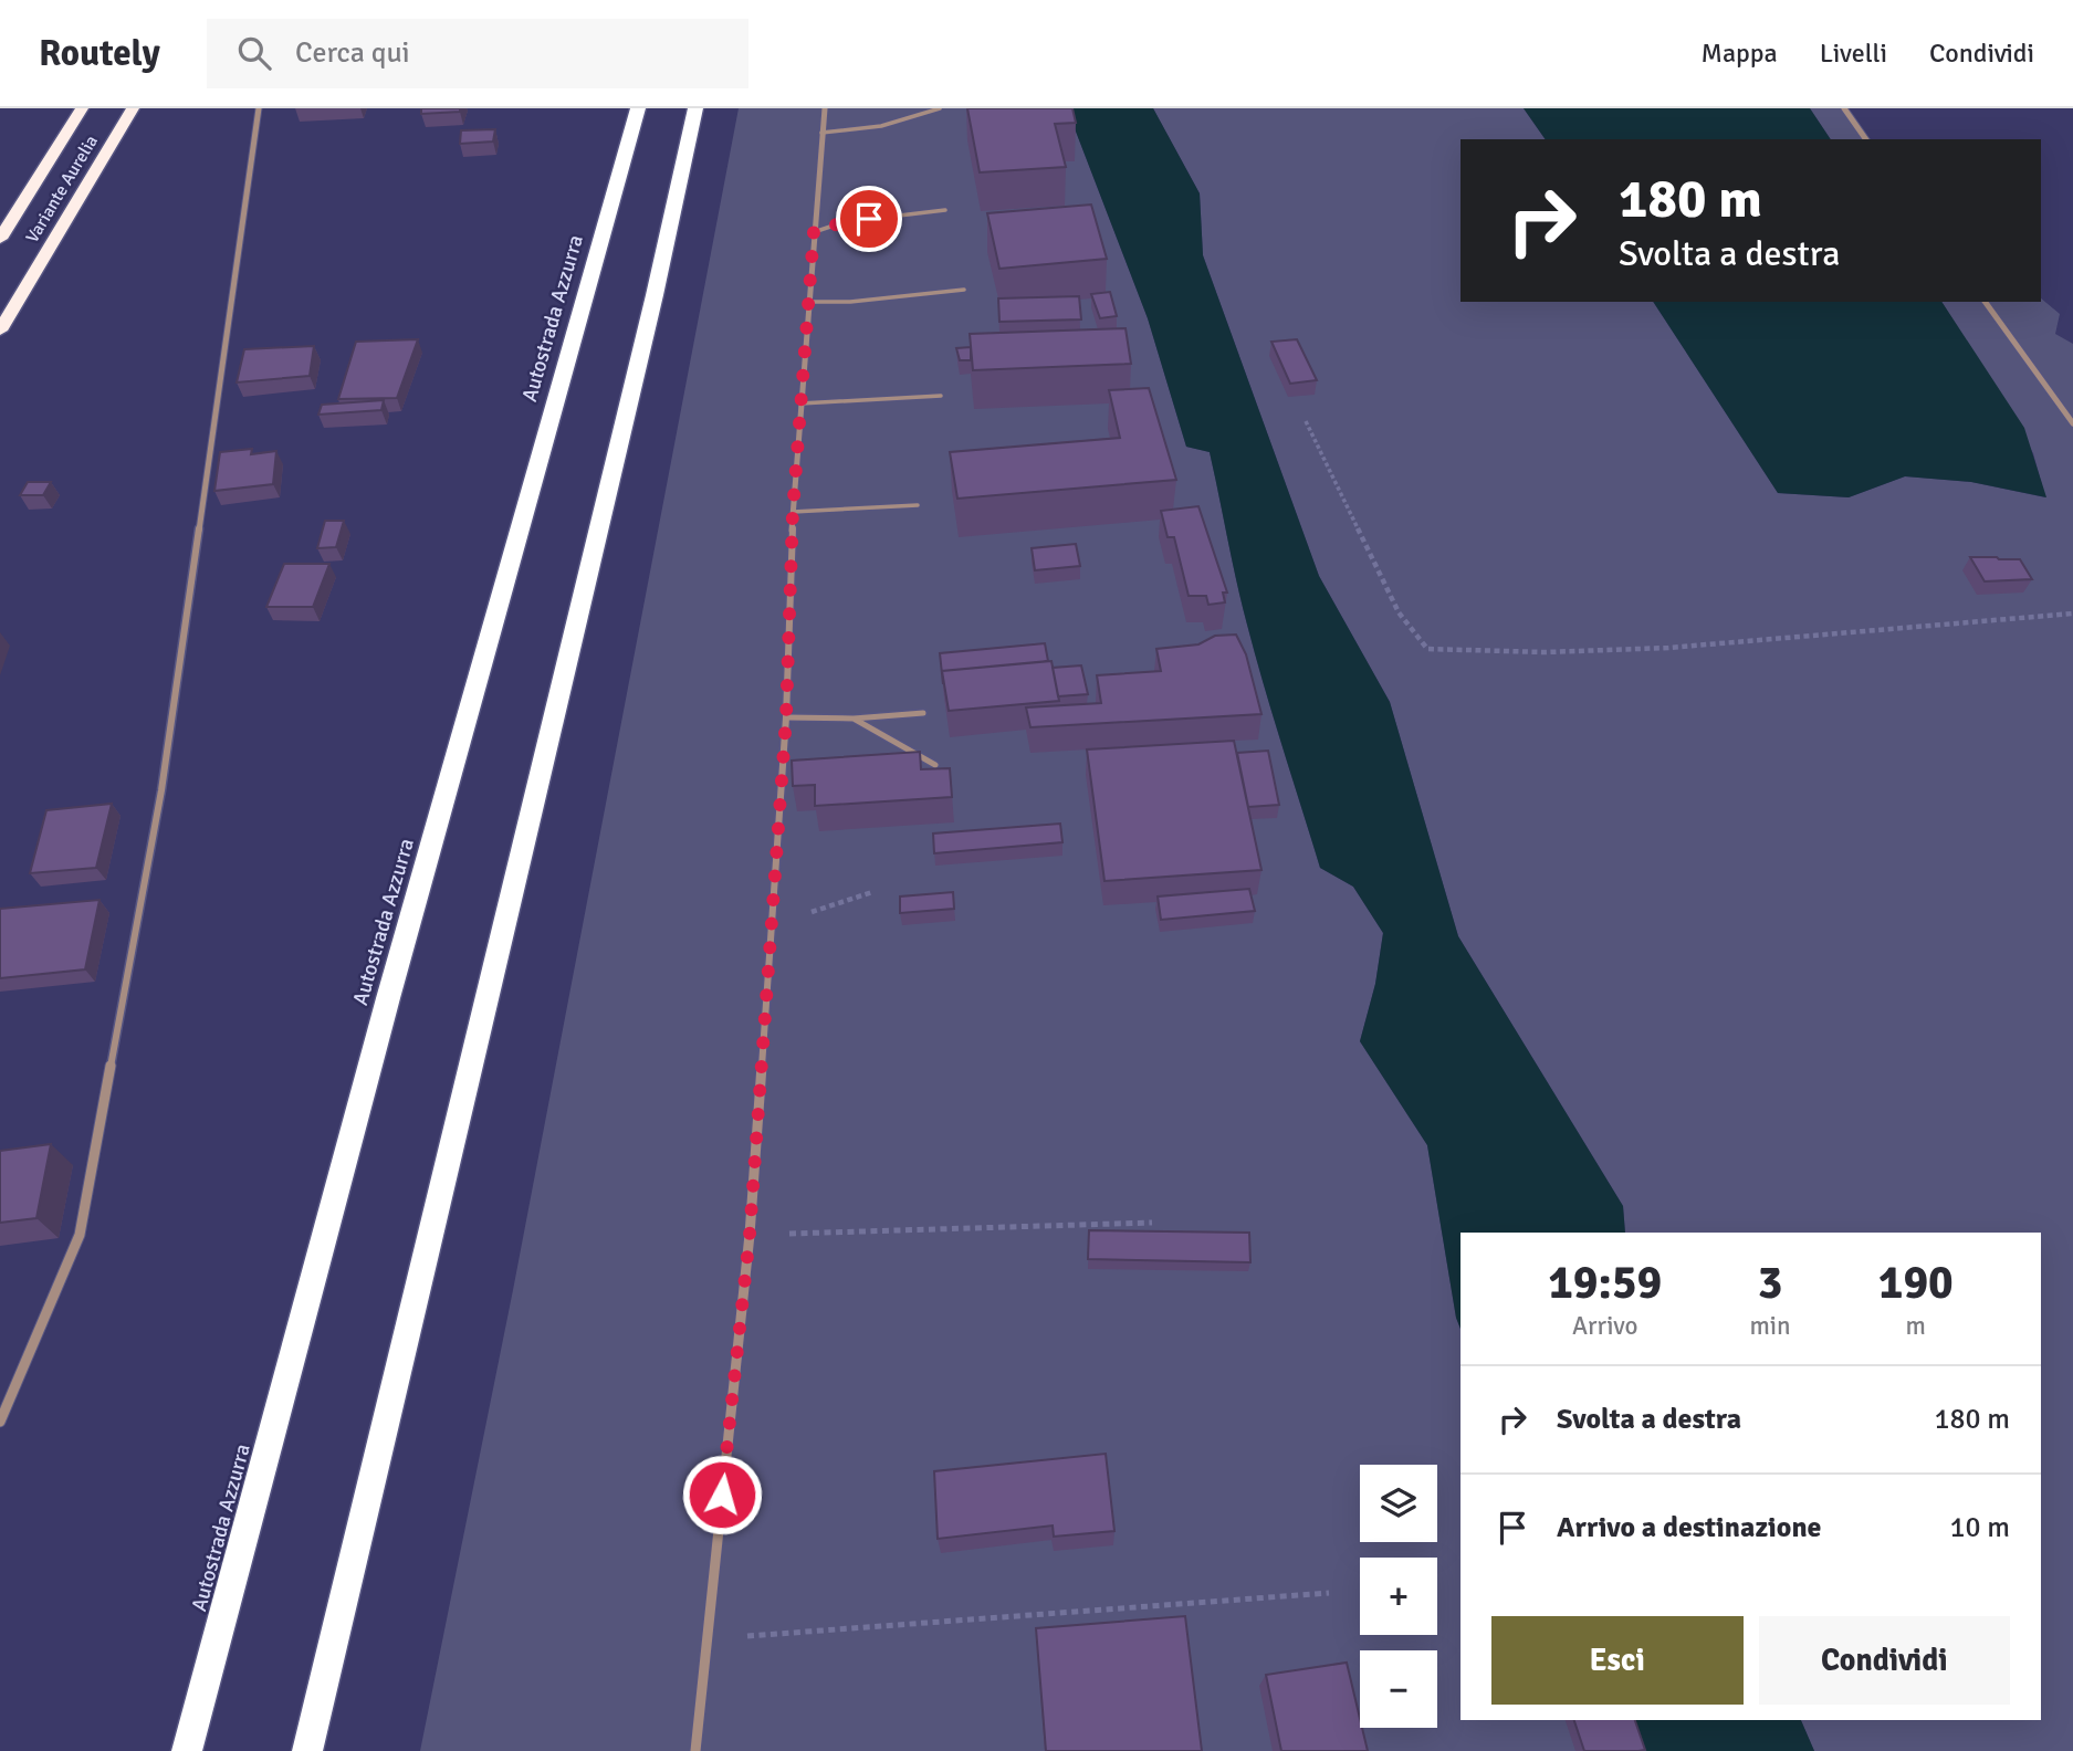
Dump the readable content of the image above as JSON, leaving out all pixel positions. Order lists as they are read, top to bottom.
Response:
{
  "streets": {
    "highway": ["Variante Aurelia", "Autostrada Azzurra"]
  },
  "page": {
    "header": "Routely",
    "search": "Cerca qui",
    "nav": ["Mappa", "Livelli", "Condividi"],
    "turn": ["180 m", "Svolta a destra"],
    "eta": [
      "19:59",
      "Arrivo",
      "3",
      "min",
      "190",
      "m"
    ],
    "list": [
      {
        "name": "Svolta a destra",
        "value": "180 m"
      },
      {
        "name": "Arrivo a destinazione",
        "value": "10 m"
      }
    ],
    "map_buttons": ["+", "−"],
    "buttons": ["Esci", "Condividi"]
  }
}
